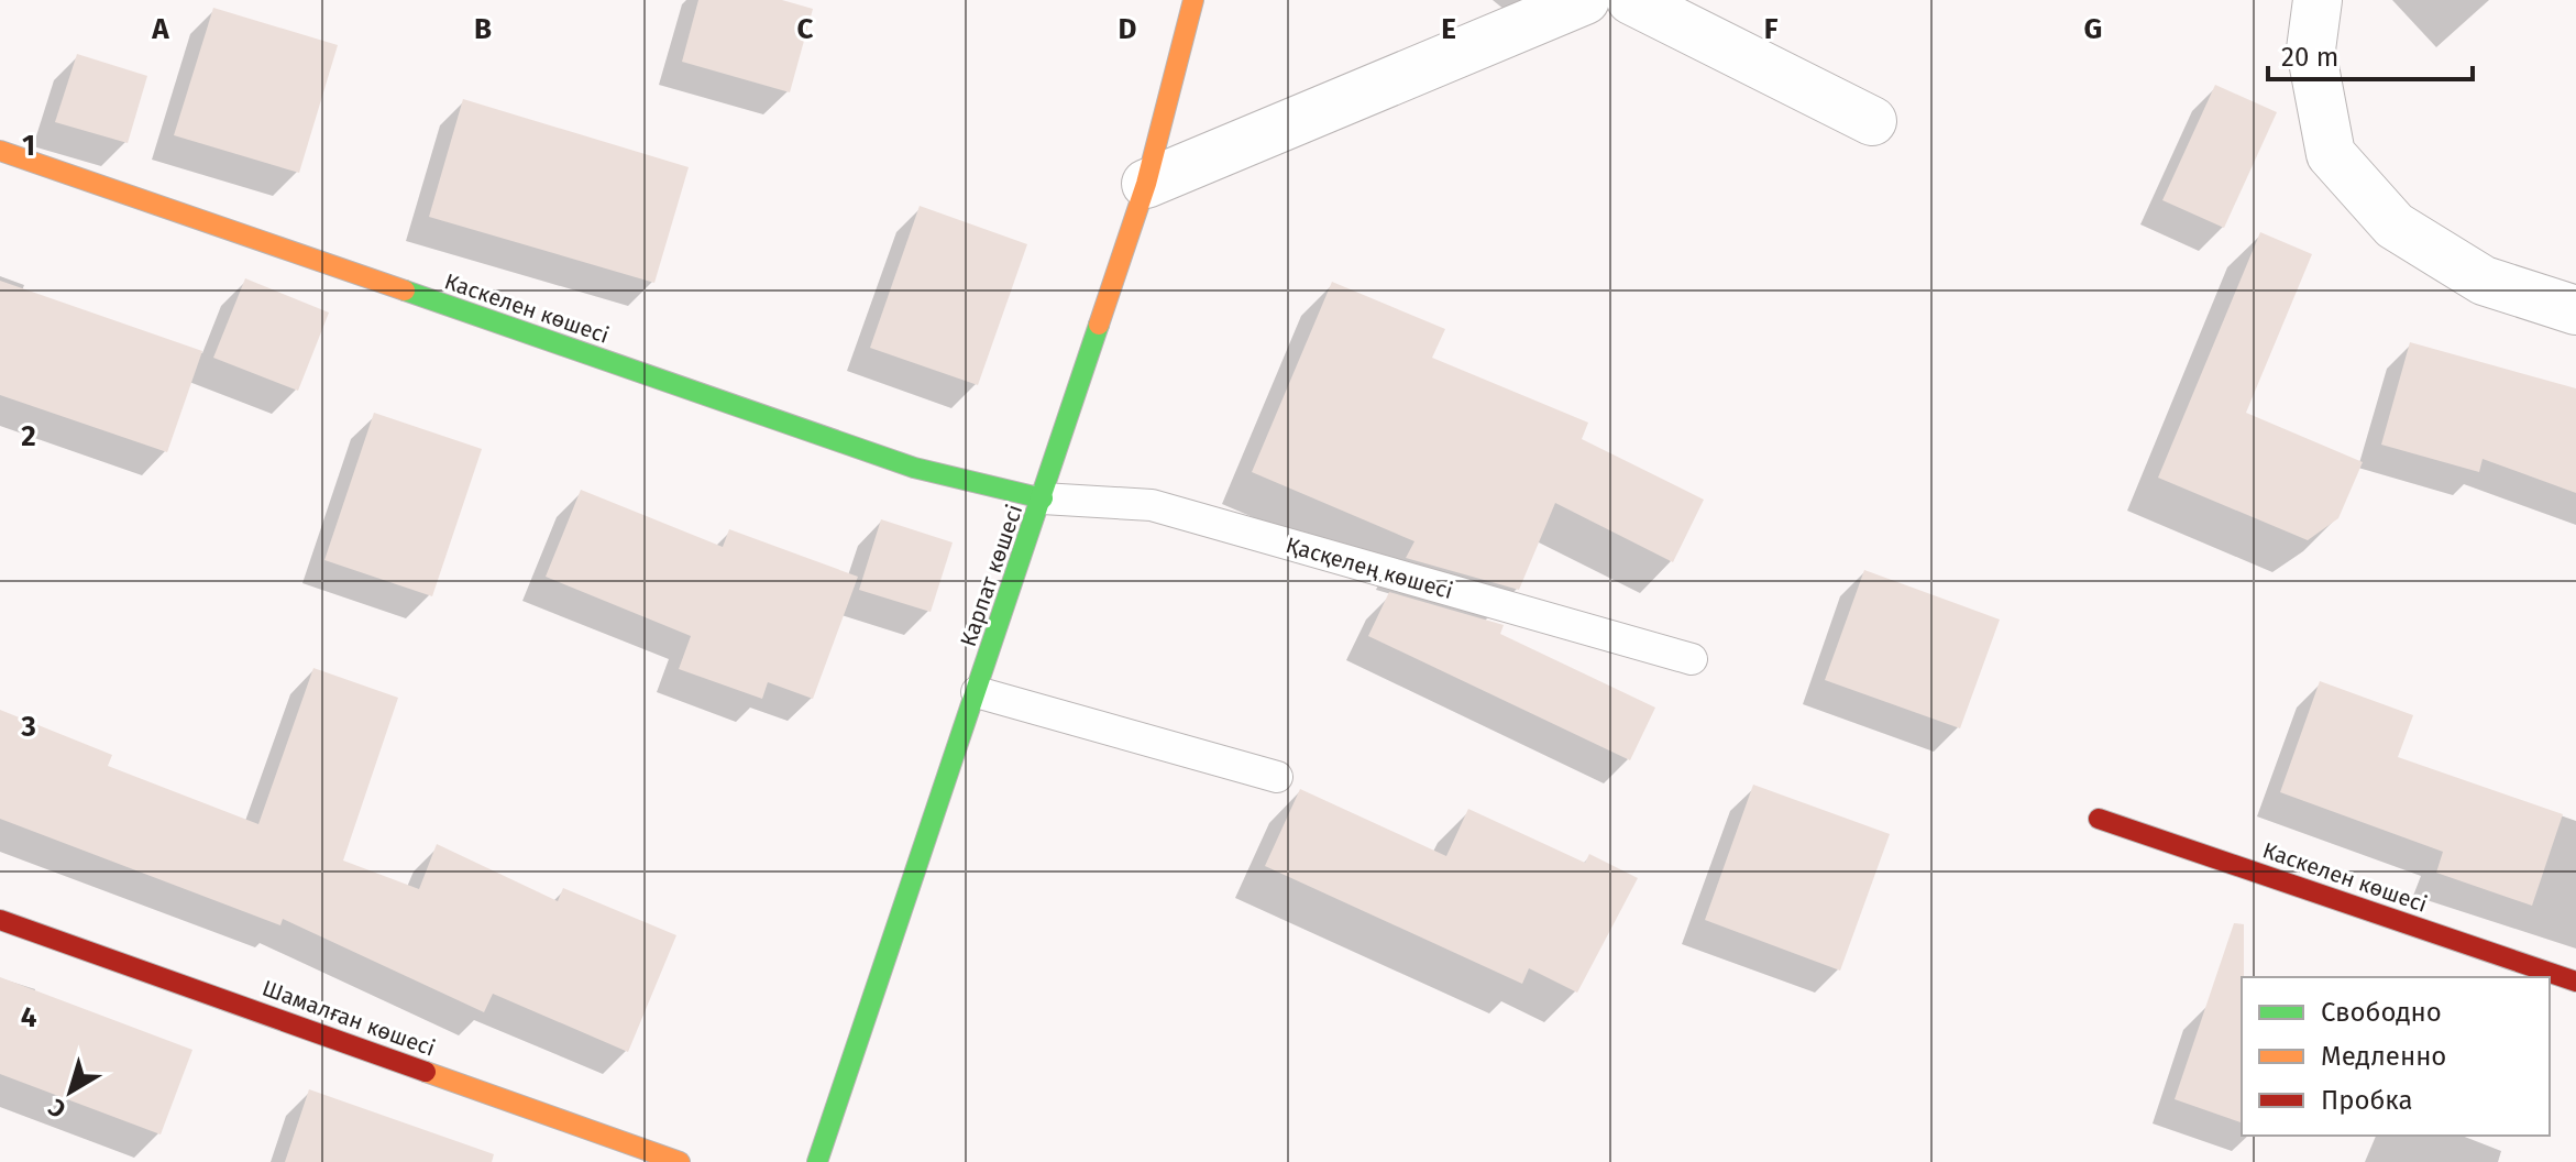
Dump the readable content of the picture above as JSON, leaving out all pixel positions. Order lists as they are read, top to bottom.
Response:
{
  "streets": {
    "street": ["Каскелен көшесі", "Карпат көшесі", "Шамалған көшесі"],
    "lane": ["Қасқелең көшесі"]
  },
  "crossings": [
    ["Каскелен көшесі", "Қасқелең көшесі"],
    ["Каскелен көшесі", "Карпат көшесі"],
    ["Қасқелең көшесі", "Карпат көшесі"]
  ],
  "legend": ["Свободно", "Медленно", "Пробка"],
  "scale_bar": "20 m",
  "north": "bottom left",
  "grid": {
    "columns": [
      "A",
      "B",
      "C",
      "D",
      "E",
      "F",
      "G"
    ],
    "rows": [
      "1",
      "2",
      "3",
      "4"
    ]
  }
}
